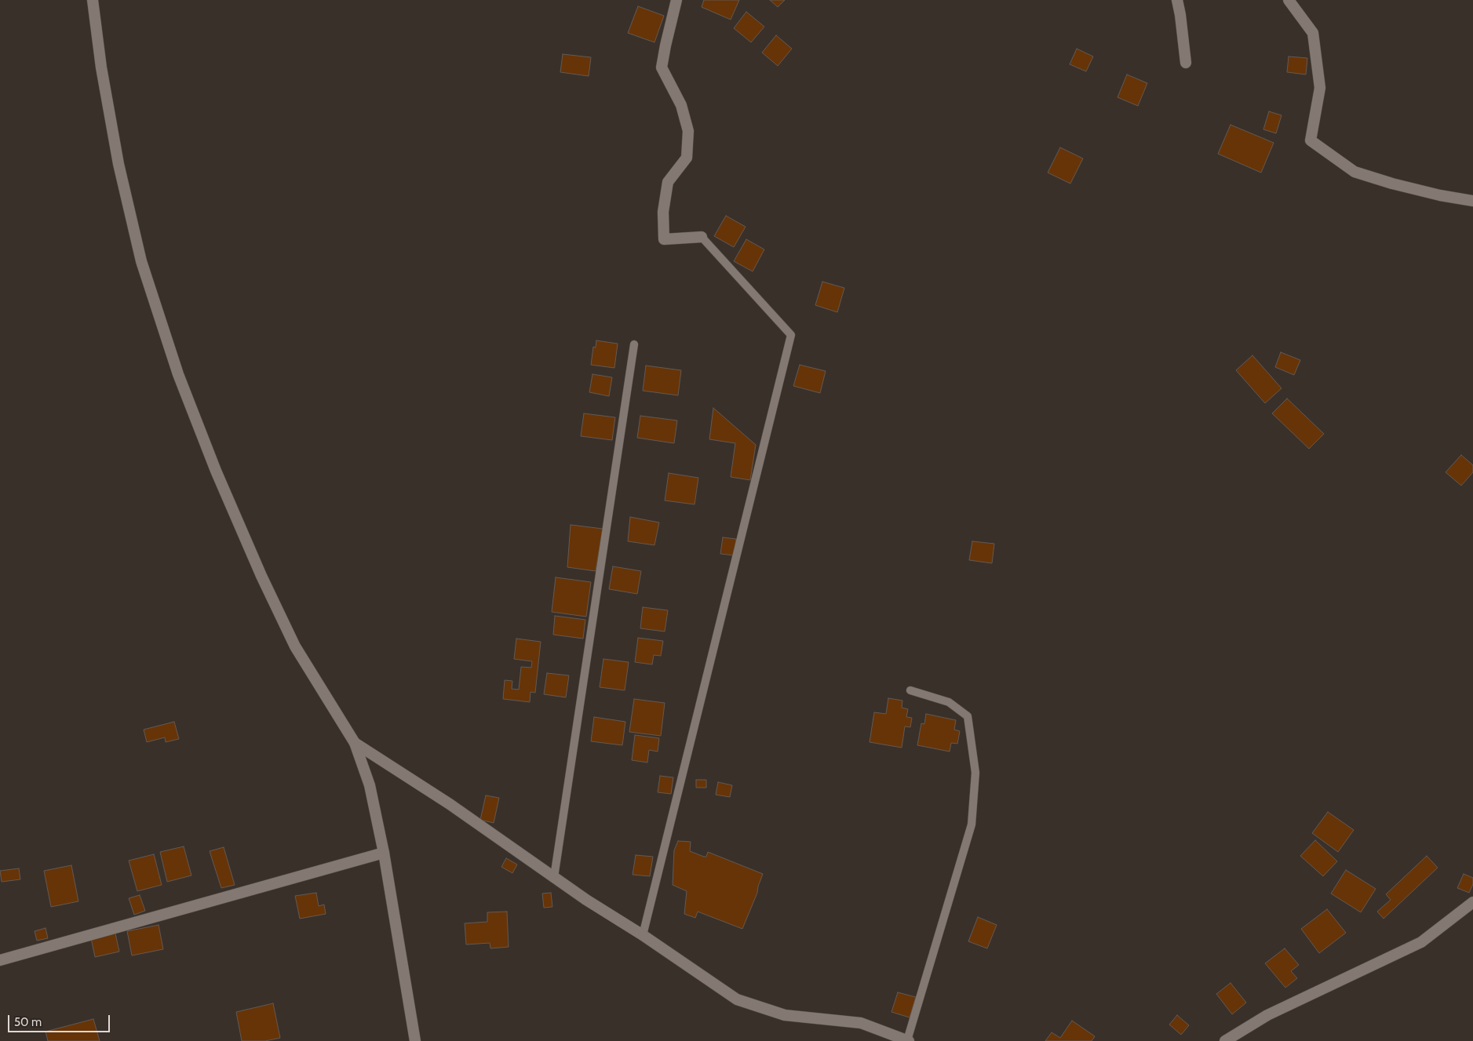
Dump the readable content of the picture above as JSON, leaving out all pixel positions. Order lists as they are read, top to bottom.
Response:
{
  "scale_bar": "50 m"
}
